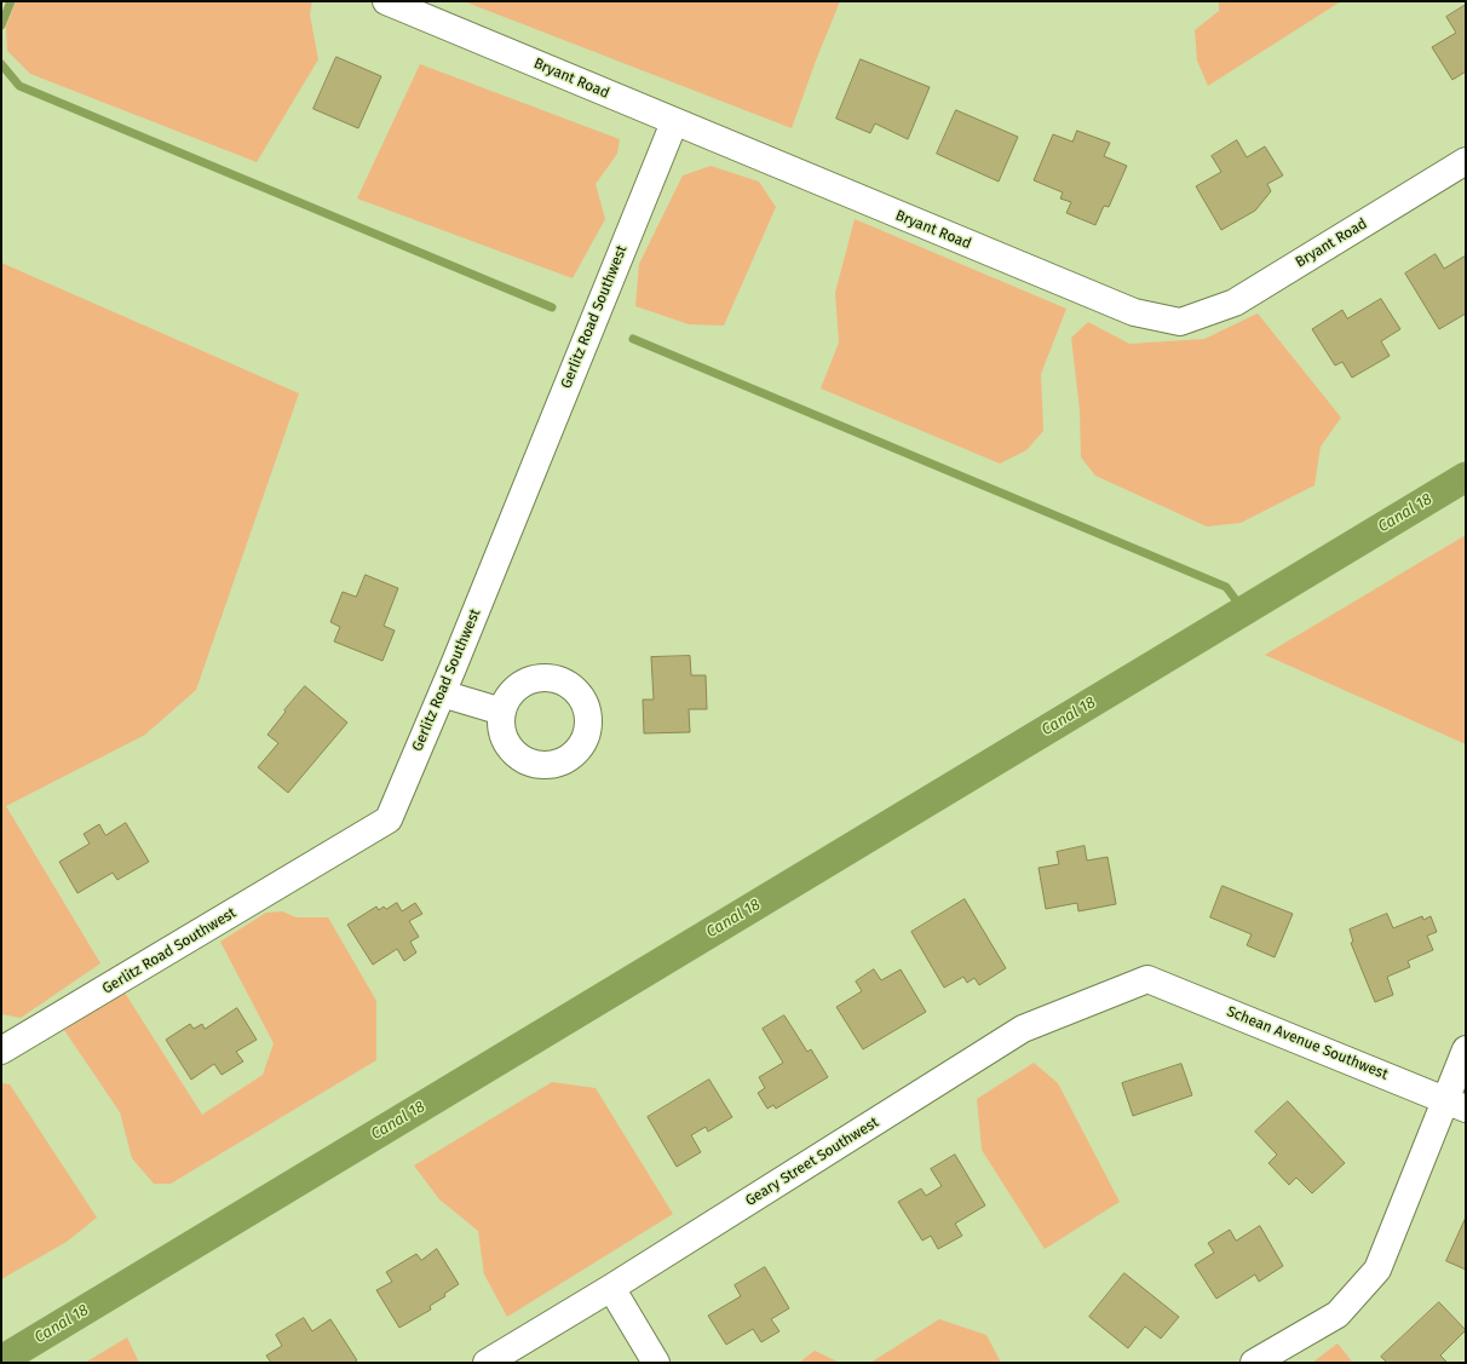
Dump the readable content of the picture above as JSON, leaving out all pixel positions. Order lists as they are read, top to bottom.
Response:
{
  "streets": {
    "street": [
      "Bryant Road",
      "Gerlitz Road Southwest",
      "Schean Avenue Southwest",
      "Geary Street Southwest"
    ]
  },
  "crossings": [
    ["Bryant Road", "Gerlitz Road Southwest"],
    ["Schean Avenue Southwest", "Geary Street Southwest"]
  ],
  "water": ["Canal 18"]
}
